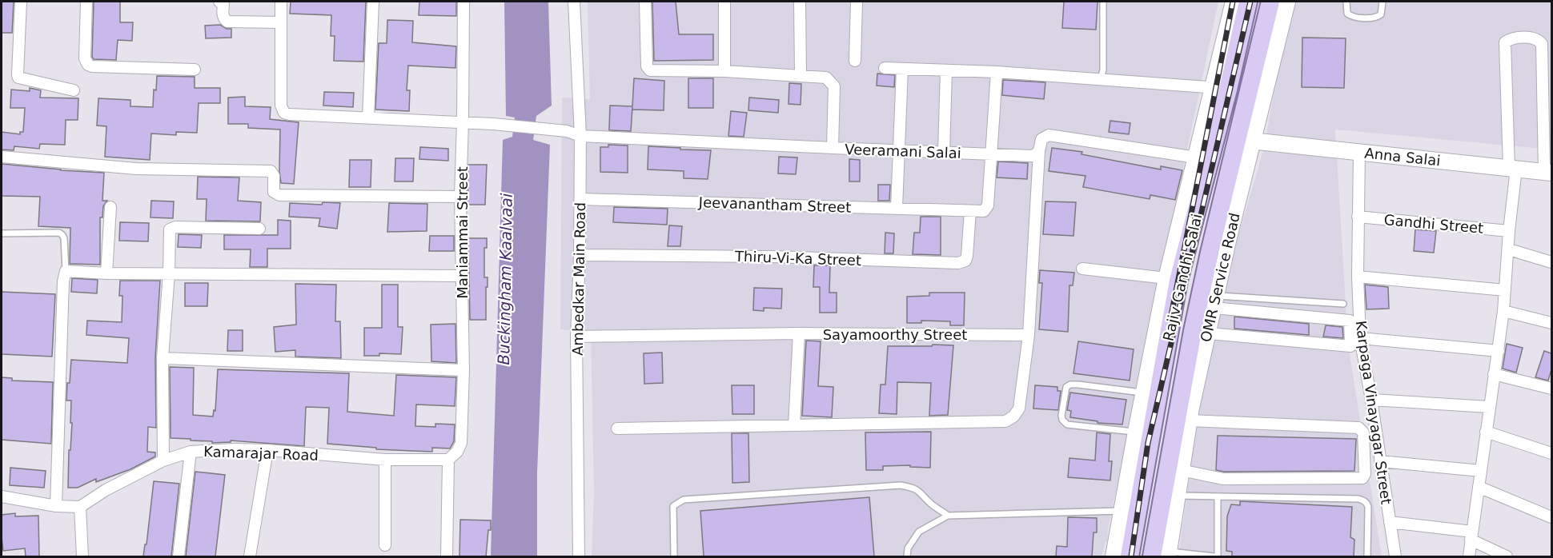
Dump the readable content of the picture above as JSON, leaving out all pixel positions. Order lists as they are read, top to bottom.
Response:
{
  "streets": {
    "main road": ["Rajiv Gandhi Salai"],
    "street": [
      "Veeramani Salai",
      "Anna Salai",
      "Jeevanantham Street",
      "Gandhi Street",
      "Maniammai Street",
      "Thiru-Vi-Ka Street",
      "OMR Service Road",
      "Ambedkar Main Road",
      "Sayamoorthy Street",
      "Karpaga Vinayagar Street",
      "Kamarajar Road"
    ]
  },
  "crossings": [
    ["Veeramani Salai", "Maniammai Street"],
    ["Veeramani Salai", "Ambedkar Main Road"],
    ["Anna Salai", "Rajiv Gandhi Salai"],
    ["Anna Salai", "OMR Service Road"],
    ["Anna Salai", "Karpaga Vinayagar Street"],
    ["Jeevanantham Street", "Thiru-Vi-Ka Street"],
    ["Jeevanantham Street", "Ambedkar Main Road"],
    ["Gandhi Street", "Karpaga Vinayagar Street"],
    ["Maniammai Street", "Kamarajar Road"],
    ["Thiru-Vi-Ka Street", "Ambedkar Main Road"],
    ["Rajiv Gandhi Salai", "OMR Service Road"],
    ["Ambedkar Main Road", "Sayamoorthy Street"]
  ],
  "water": ["Buckingham Kaalvaai"]
}
